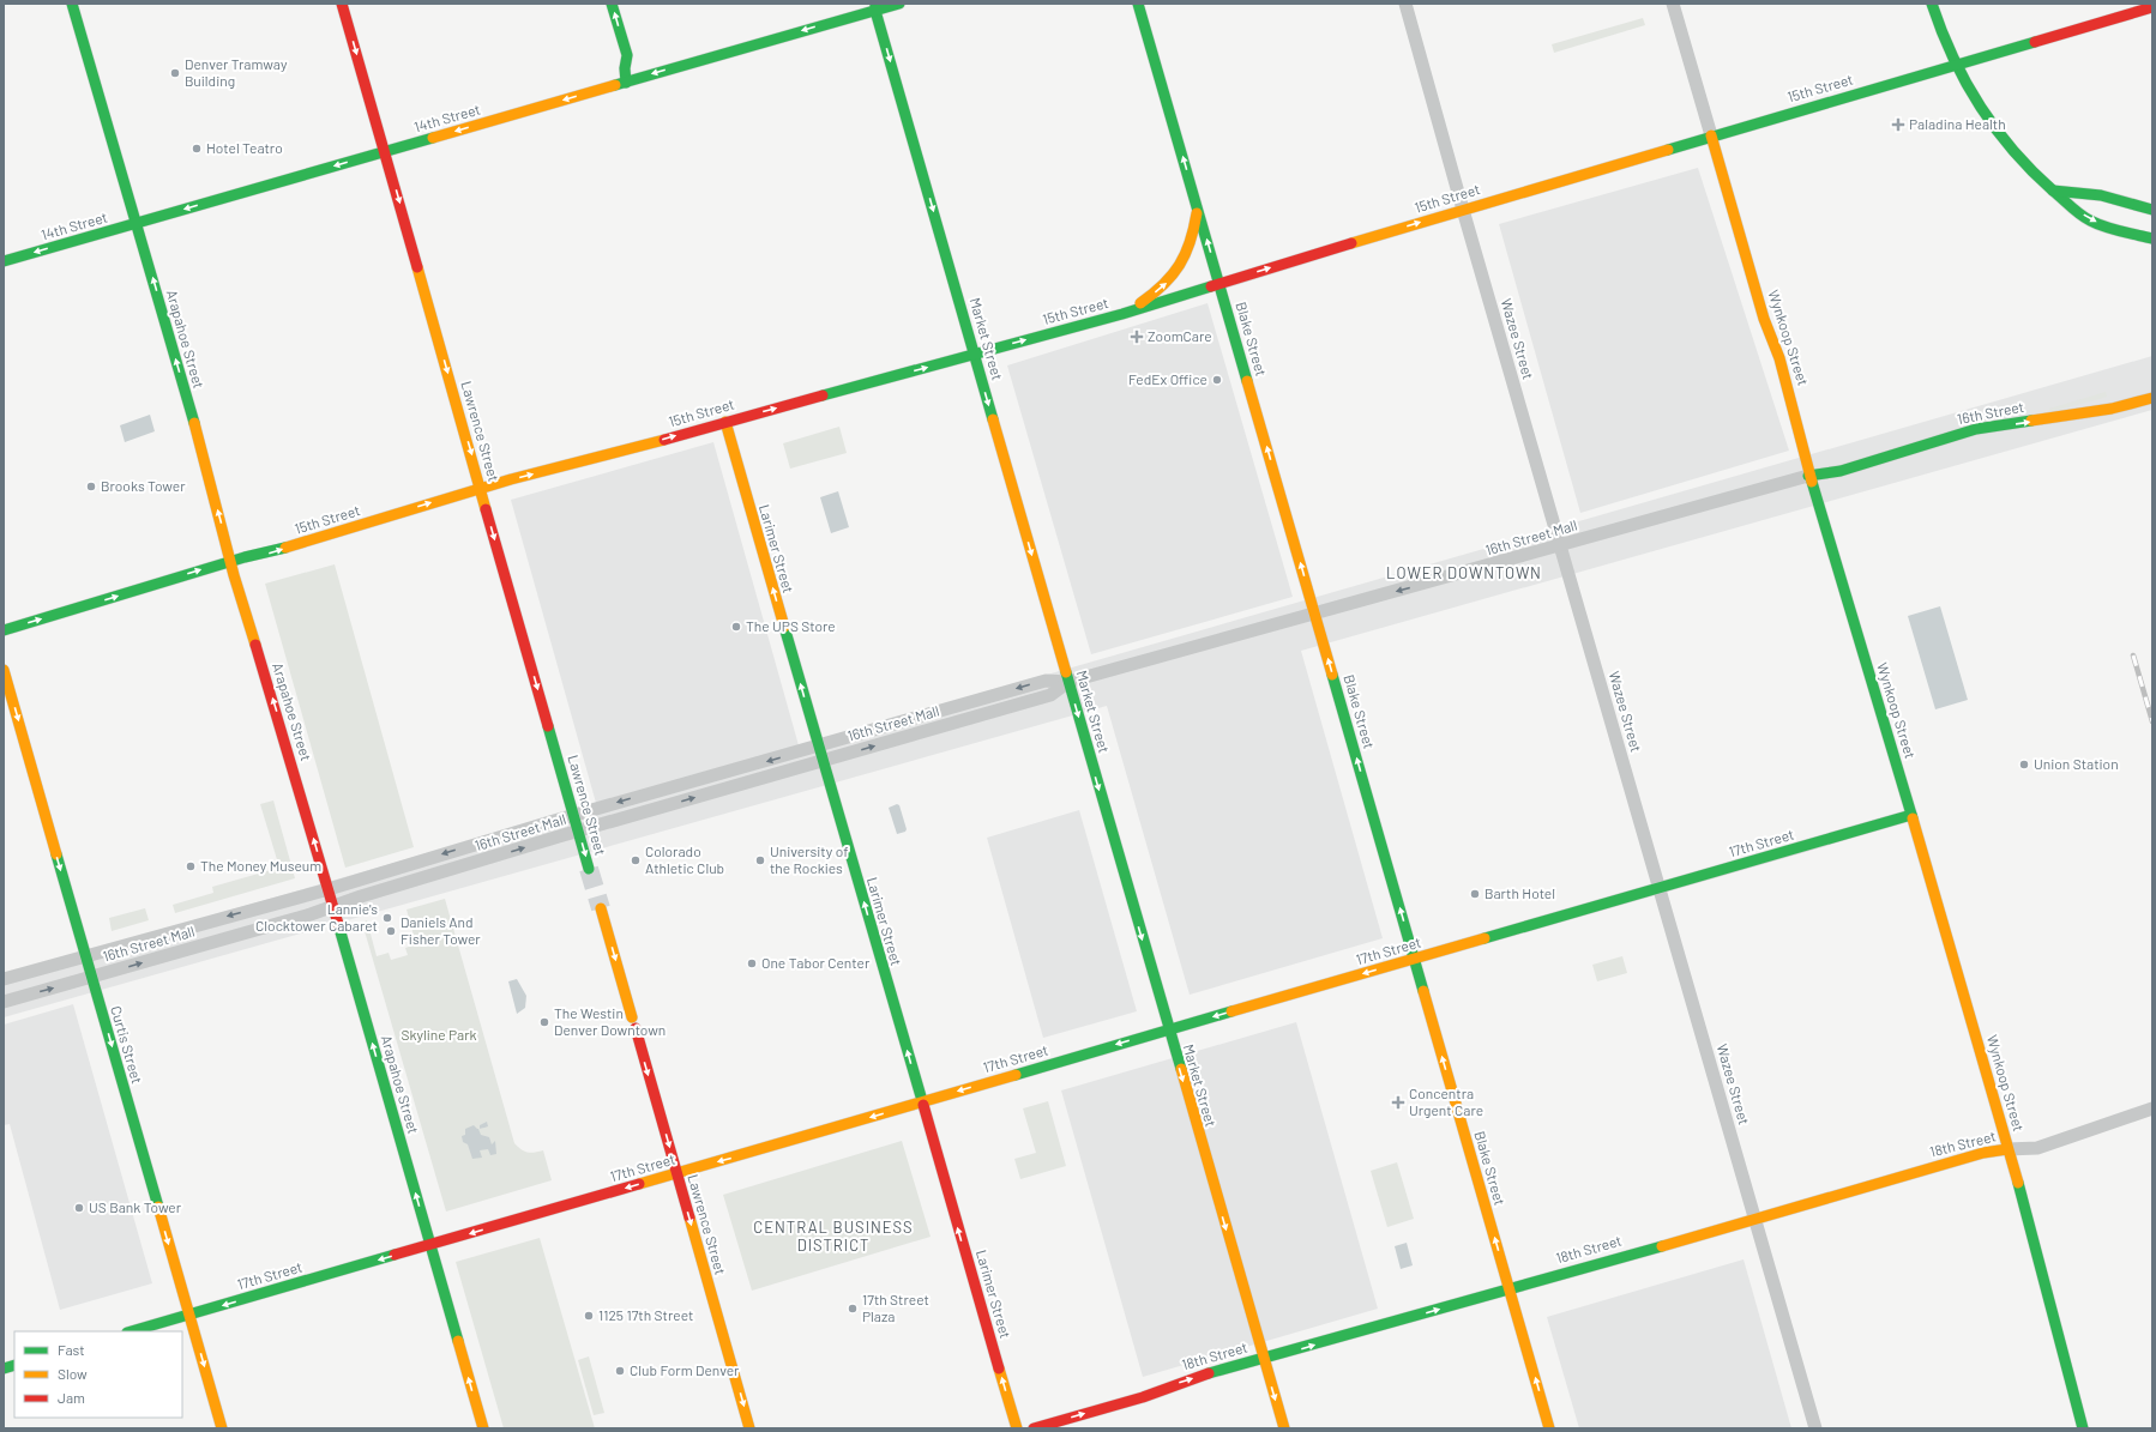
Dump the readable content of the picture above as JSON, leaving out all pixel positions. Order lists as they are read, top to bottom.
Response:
{
  "streets": {
    "main road": [
      "15th Street",
      "14th Street",
      "Wynkoop Street",
      "Arapahoe Street",
      "Market Street",
      "Blake Street",
      "16th Street",
      "Lawrence Street",
      "Larimer Street",
      "17th Street",
      "Curtis Street",
      "18th Street"
    ],
    "street": ["Wazee Street", "16th Street Mall"]
  },
  "crossings": [
    ["15th Street", "Wynkoop Street"],
    ["15th Street", "Arapahoe Street"],
    ["15th Street", "Market Street"],
    ["15th Street", "Blake Street"],
    ["15th Street", "Wazee Street"],
    ["15th Street", "Lawrence Street"],
    ["15th Street", "Larimer Street"],
    ["14th Street", "Arapahoe Street"],
    ["14th Street", "Market Street"],
    ["14th Street", "Lawrence Street"],
    ["Wynkoop Street", "16th Street"],
    ["Wynkoop Street", "16th Street Mall"],
    ["Wynkoop Street", "17th Street"],
    ["Wynkoop Street", "18th Street"],
    ["Arapahoe Street", "16th Street Mall"],
    ["Arapahoe Street", "17th Street"],
    ["Market Street", "16th Street Mall"],
    ["Market Street", "17th Street"],
    ["Market Street", "18th Street"],
    ["Blake Street", "16th Street Mall"],
    ["Blake Street", "17th Street"],
    ["Blake Street", "18th Street"],
    ["Wazee Street", "16th Street Mall"],
    ["Wazee Street", "17th Street"],
    ["Wazee Street", "18th Street"],
    ["16th Street", "16th Street Mall"],
    ["Lawrence Street", "16th Street Mall"],
    ["Lawrence Street", "17th Street"],
    ["16th Street Mall", "Larimer Street"],
    ["16th Street Mall", "Curtis Street"],
    ["Larimer Street", "17th Street"],
    ["17th Street", "Curtis Street"]
  ],
  "one_way": [
    "15th Street",
    "14th Street",
    "Arapahoe Street",
    "Market Street",
    "Blake Street",
    "16th Street",
    "Lawrence Street",
    "Larimer Street",
    "17th Street",
    "Curtis Street",
    "18th Street"
  ],
  "districts": ["LOWER DOWNTOWN", "CENTRAL BUSINESS DISTRICT"],
  "parks": ["Skyline Park"],
  "places": {
    "other": [
      "Denver Tramway Building",
      "Hotel Teatro",
      "FedEx Office",
      "Brooks Tower",
      "The UPS Store",
      "Union Station",
      "Colorado Athletic Club",
      "University of the Rockies",
      "The Money Museum",
      "Barth Hotel",
      "Lannie's Clocktower Cabaret",
      "Daniels And Fisher Tower",
      "One Tabor Center",
      "The Westin Denver Downtown",
      "US Bank Tower",
      "17th Street Plaza",
      "1125 17th Street",
      "Club Form Denver"
    ],
    "health": ["Paladina Health", "ZoomCare", "Concentra Urgent Care"]
  },
  "legend": ["Fast", "Slow", "Jam"]
}
